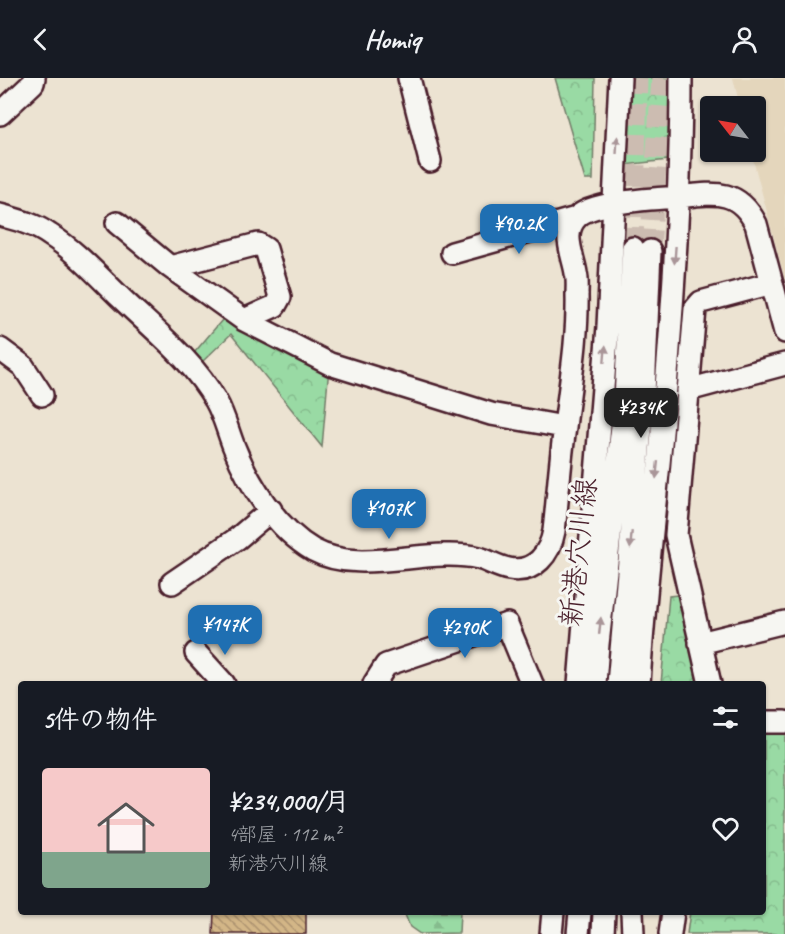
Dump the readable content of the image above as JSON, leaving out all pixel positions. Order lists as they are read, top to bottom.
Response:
{
  "streets": {
    "street": ["新港穴川線"]
  },
  "north": "top left",
  "page": {
    "header": "Homiq",
    "price": [
      "¥90.2K",
      "¥234K",
      "¥107K",
      "¥147K",
      "¥290K"
    ],
    "heading": "5件の物件",
    "list": [
      {
        "name": "¥234,000/月",
        "note": "4部屋 · 112 m² · 新港穴川線"
      }
    ]
  }
}
